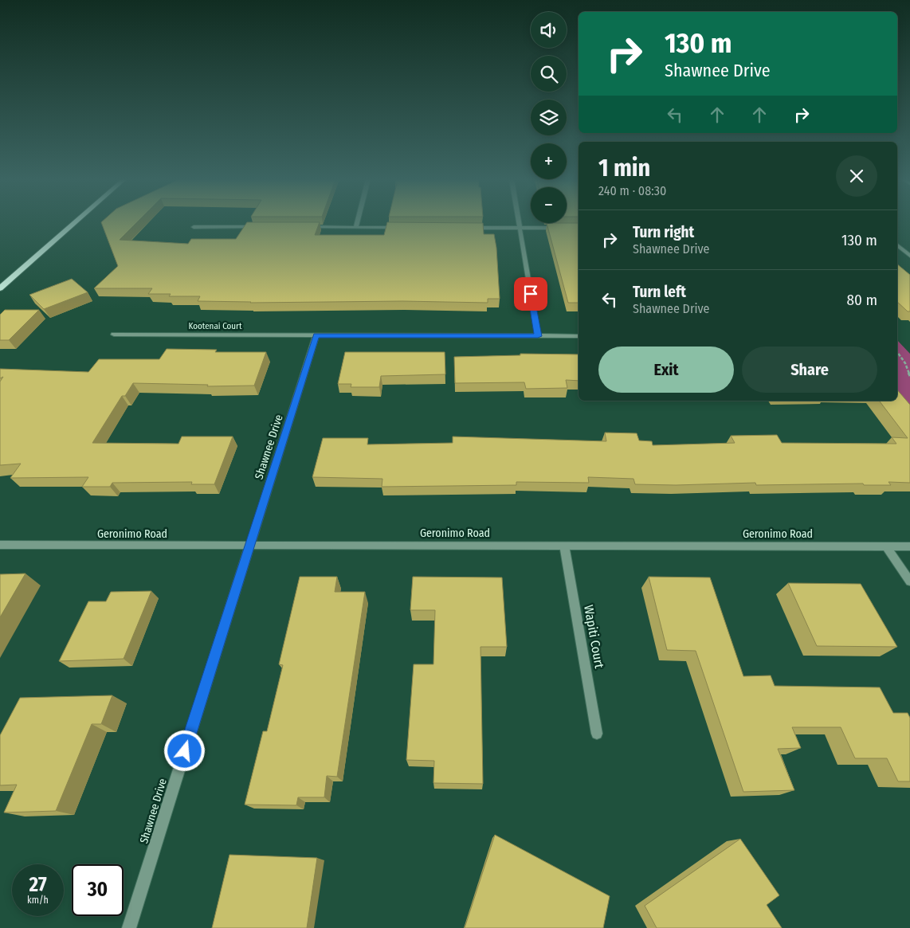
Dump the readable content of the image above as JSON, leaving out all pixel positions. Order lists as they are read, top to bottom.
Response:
{
  "streets": {
    "street": [
      "Kootenai Court",
      "Shawnee Drive",
      "Geronimo Road",
      "Wapiti Court"
    ]
  },
  "crossings": [
    ["Kootenai Court", "Shawnee Drive"],
    ["Shawnee Drive", "Geronimo Road"],
    ["Geronimo Road", "Wapiti Court"]
  ],
  "page": {
    "map_buttons": ["+", "−"],
    "turn": ["130 m", "Shawnee Drive"],
    "heading": ["1 min", "240 m · 08:30"],
    "list": [
      {
        "name": "Turn right",
        "note": "Shawnee Drive",
        "value": "130 m"
      },
      {
        "name": "Turn left",
        "note": "Shawnee Drive",
        "value": "80 m"
      }
    ],
    "buttons": ["Exit", "Share"],
    "speed": "27 km/h",
    "limit": "30"
  }
}
